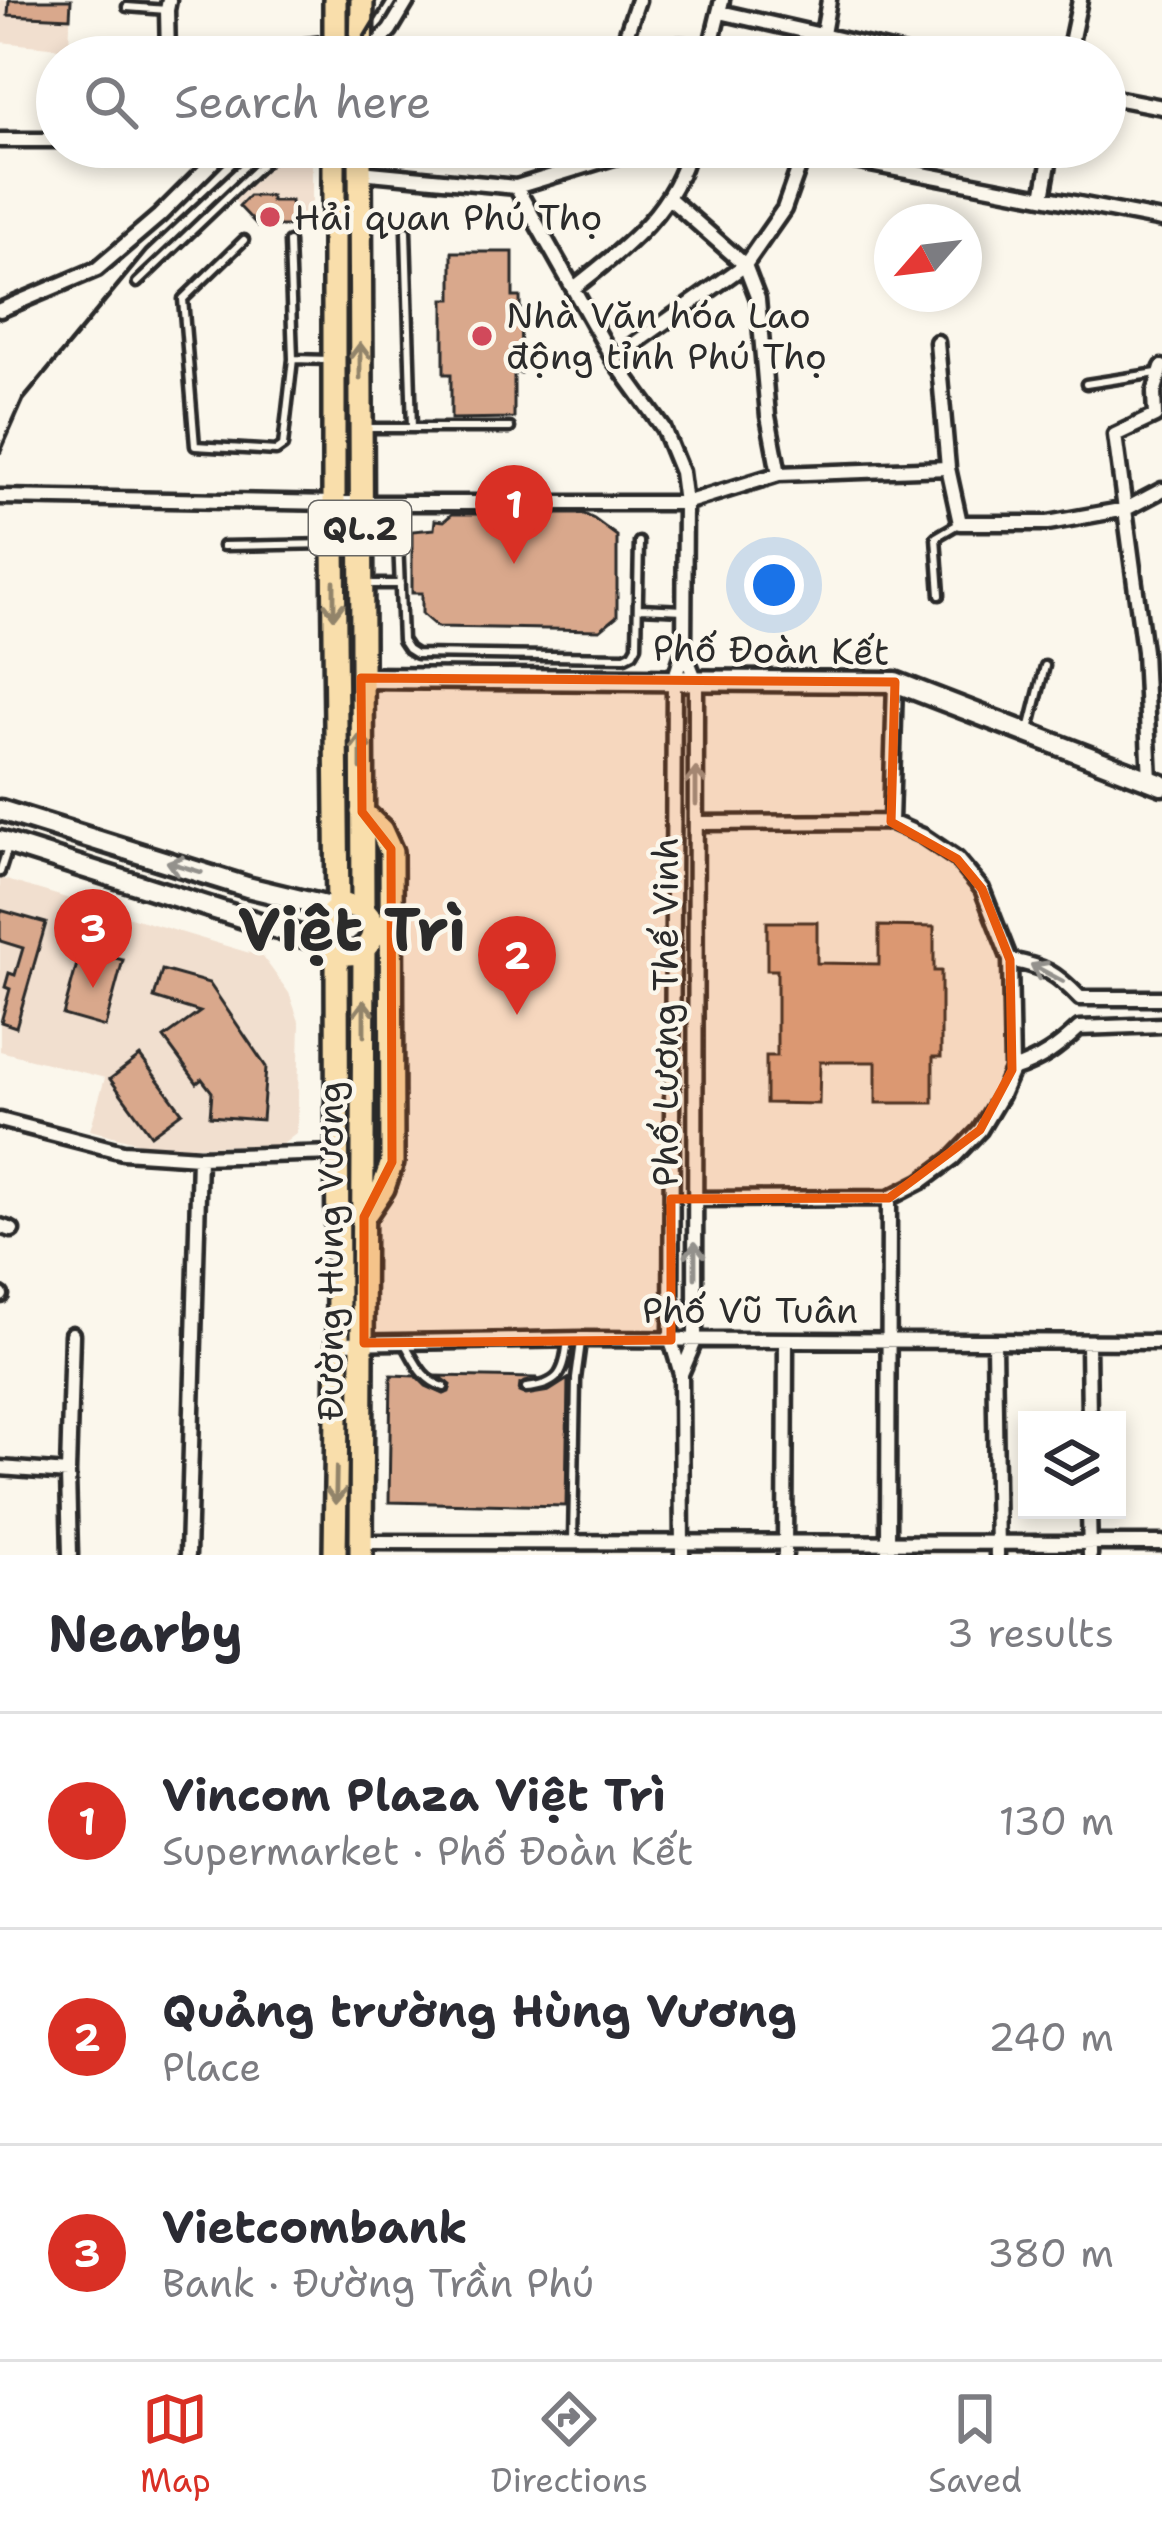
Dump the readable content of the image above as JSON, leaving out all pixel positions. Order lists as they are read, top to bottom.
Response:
{
  "streets": {
    "main road": ["QL.2", "Đường Hùng Vương"],
    "street": ["Phố Đoàn Kết", "Phố Lương Thế Vinh", "Phố Vũ Tuân"]
  },
  "crossings": [
    ["QL.2", "Phố Đoàn Kết"],
    ["QL.2", "Đường Hùng Vương"],
    ["Phố Đoàn Kết", "Phố Lương Thế Vinh"],
    ["Phố Lương Thế Vinh", "Phố Vũ Tuân"],
    ["Đường Hùng Vương", "Phố Vũ Tuân"]
  ],
  "districts": ["Việt Trì"],
  "places": ["Hải quan Phú Thọ", "Nhà Văn hóa Lao động tỉnh Phú Thọ"],
  "north": "bottom left",
  "page": {
    "search": "Search here",
    "pins": ["1", "3", "2"],
    "heading": ["Nearby", "3 results"],
    "list": [
      {
        "mark": "1",
        "name": "Vincom Plaza Việt Trì",
        "note": "Supermarket · Phố Đoàn Kết",
        "value": "130 m"
      },
      {
        "mark": "2",
        "name": "Quảng trường Hùng Vương",
        "note": "Place",
        "value": "240 m"
      },
      {
        "mark": "3",
        "name": "Vietcombank",
        "note": "Bank · Đường Trần Phú",
        "value": "380 m"
      }
    ],
    "nav": ["Map", "Directions", "Saved"]
  }
}
